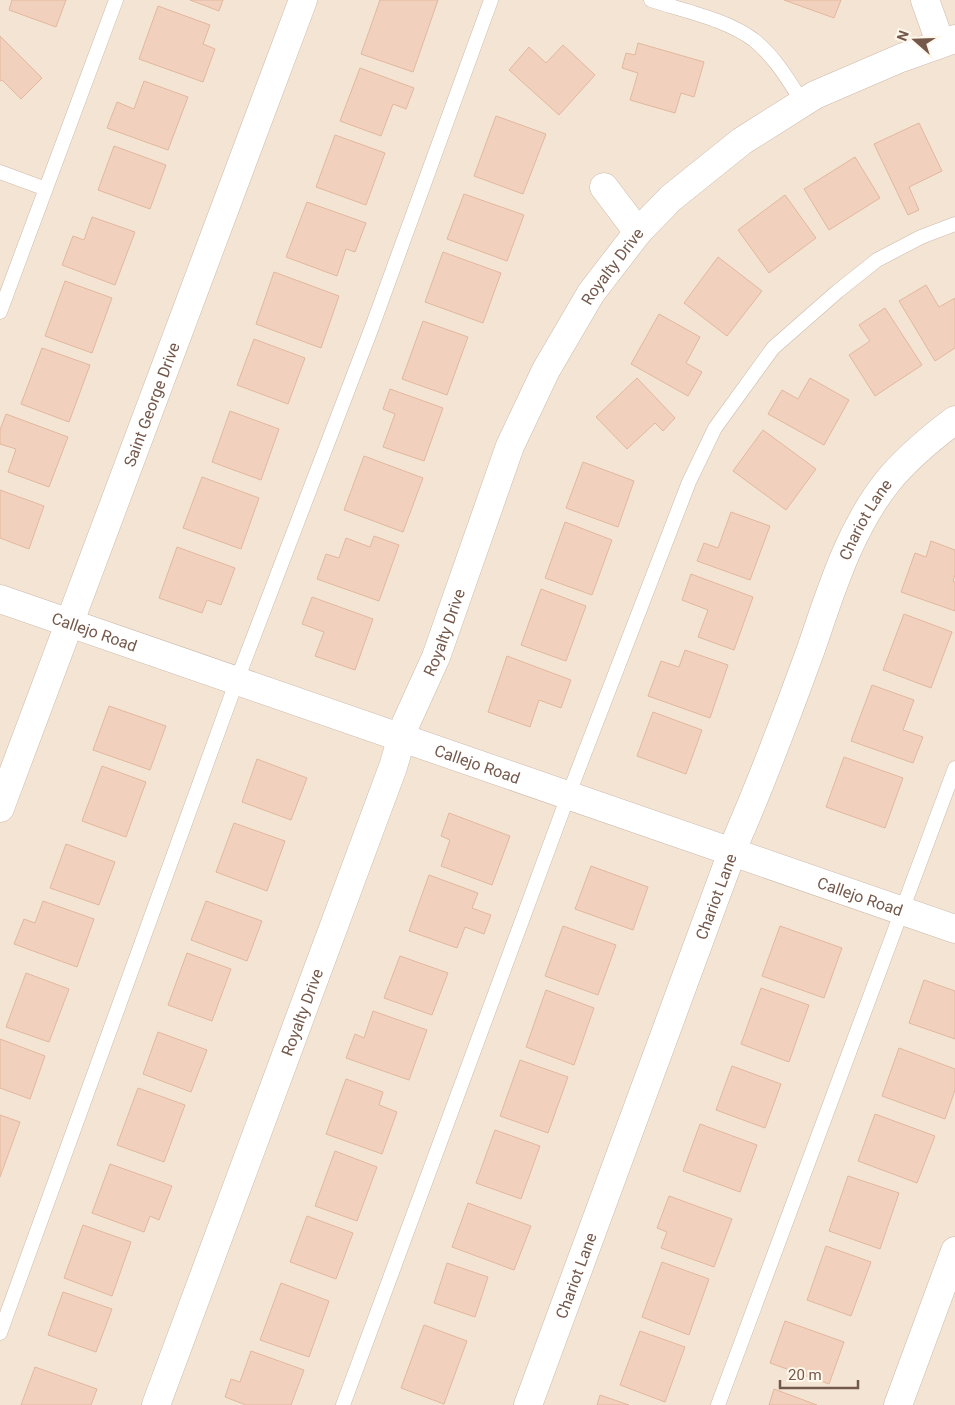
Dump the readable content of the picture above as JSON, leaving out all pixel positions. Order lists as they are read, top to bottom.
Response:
{
  "streets": {
    "street": [
      "Royalty Drive",
      "Saint George Drive",
      "Chariot Lane",
      "Callejo Road"
    ]
  },
  "crossings": [
    ["Royalty Drive", "Callejo Road"],
    ["Saint George Drive", "Callejo Road"],
    ["Chariot Lane", "Callejo Road"]
  ],
  "scale_bar": "20 m",
  "north": "left"
}
